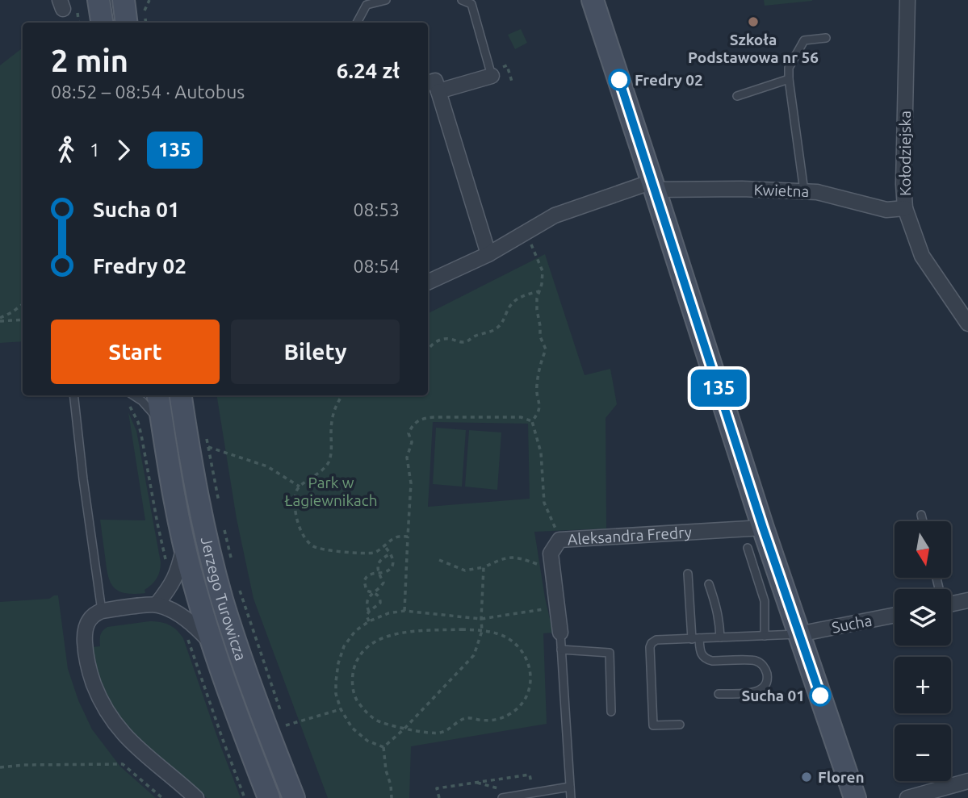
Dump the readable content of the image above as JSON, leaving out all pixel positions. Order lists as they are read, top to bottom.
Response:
{
  "streets": {
    "main road": ["Jerzego Turowicza"],
    "street": [
      "Kołodziejska",
      "Kwietna",
      "Aleksandra Fredry",
      "Sucha"
    ]
  },
  "crossings": [
    ["Kołodziejska", "Kwietna"]
  ],
  "parks": ["Park w Łagiewnikach"],
  "places": [
    "Szkoła Podstawowa nr 56",
    "Fredry 02",
    "Sucha 01",
    "Floren"
  ],
  "lines": ["bus line 135"],
  "north": "bottom",
  "page": {
    "on_map": "135",
    "heading": ["2 min", "08:52 – 08:54 · Autobus", "6.24 zł"],
    "legs": ["1", "135"],
    "list": [
      {
        "name": "Sucha 01",
        "value": "08:53"
      },
      {
        "name": "Fredry 02",
        "value": "08:54"
      }
    ],
    "buttons": ["Start", "Bilety"],
    "map_buttons": ["+", "−"]
  }
}
